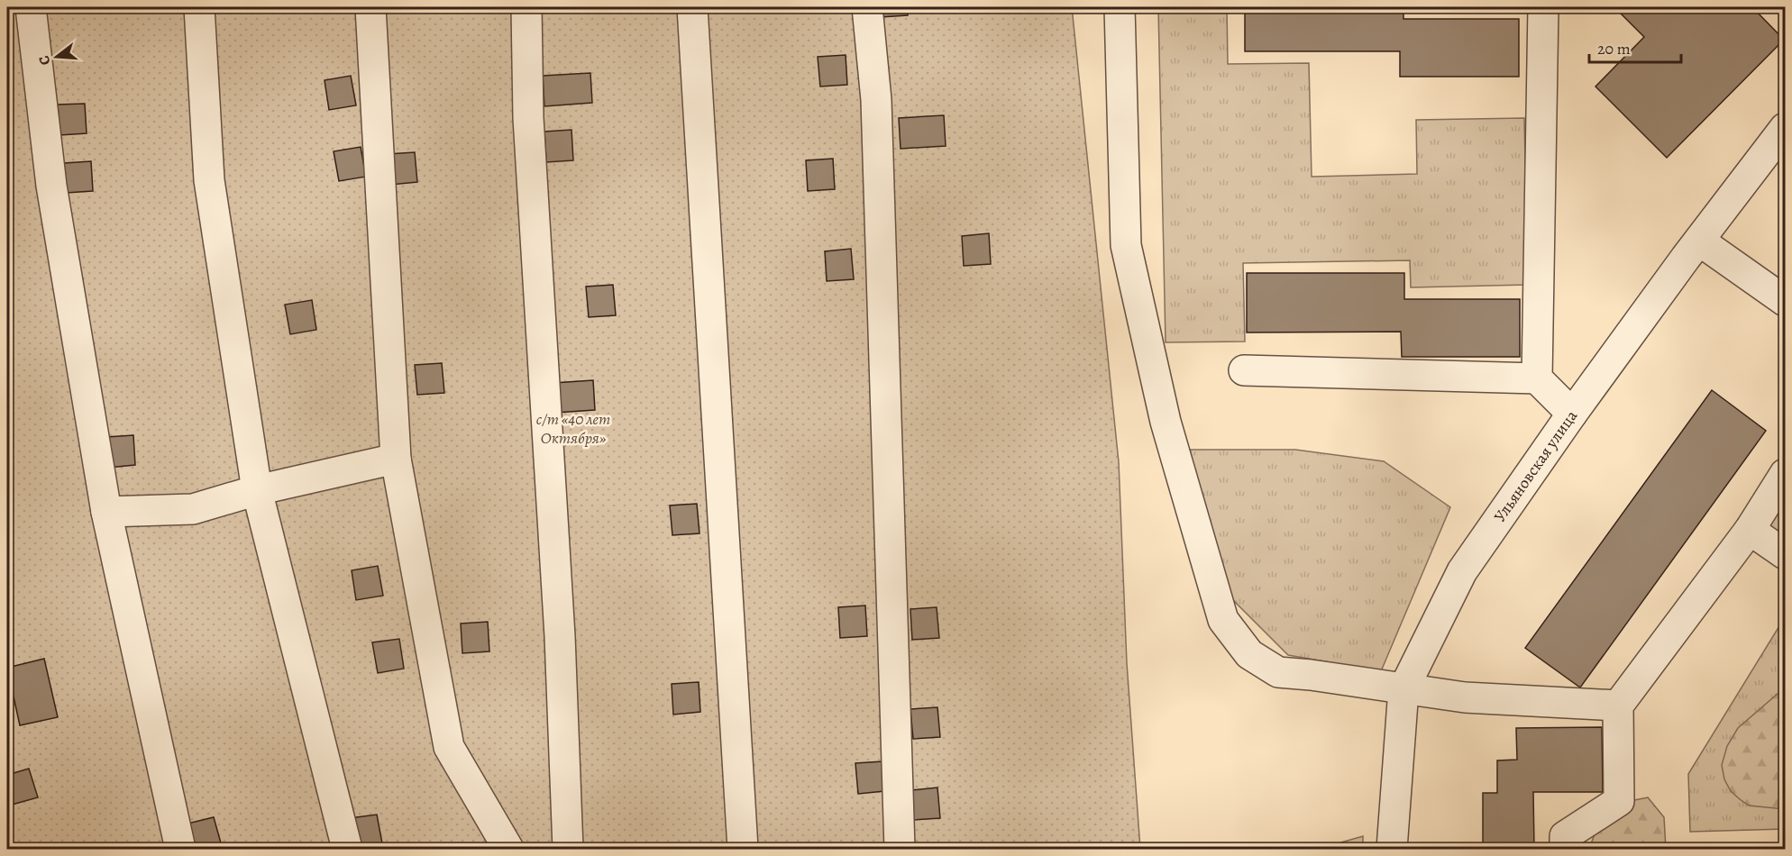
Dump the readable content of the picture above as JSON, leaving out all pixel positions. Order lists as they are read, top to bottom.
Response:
{
  "streets": {
    "street": ["Ульяновская улица"]
  },
  "parks": ["с/т «40 лет Октября»"],
  "scale_bar": "20 m",
  "north": "left"
}
